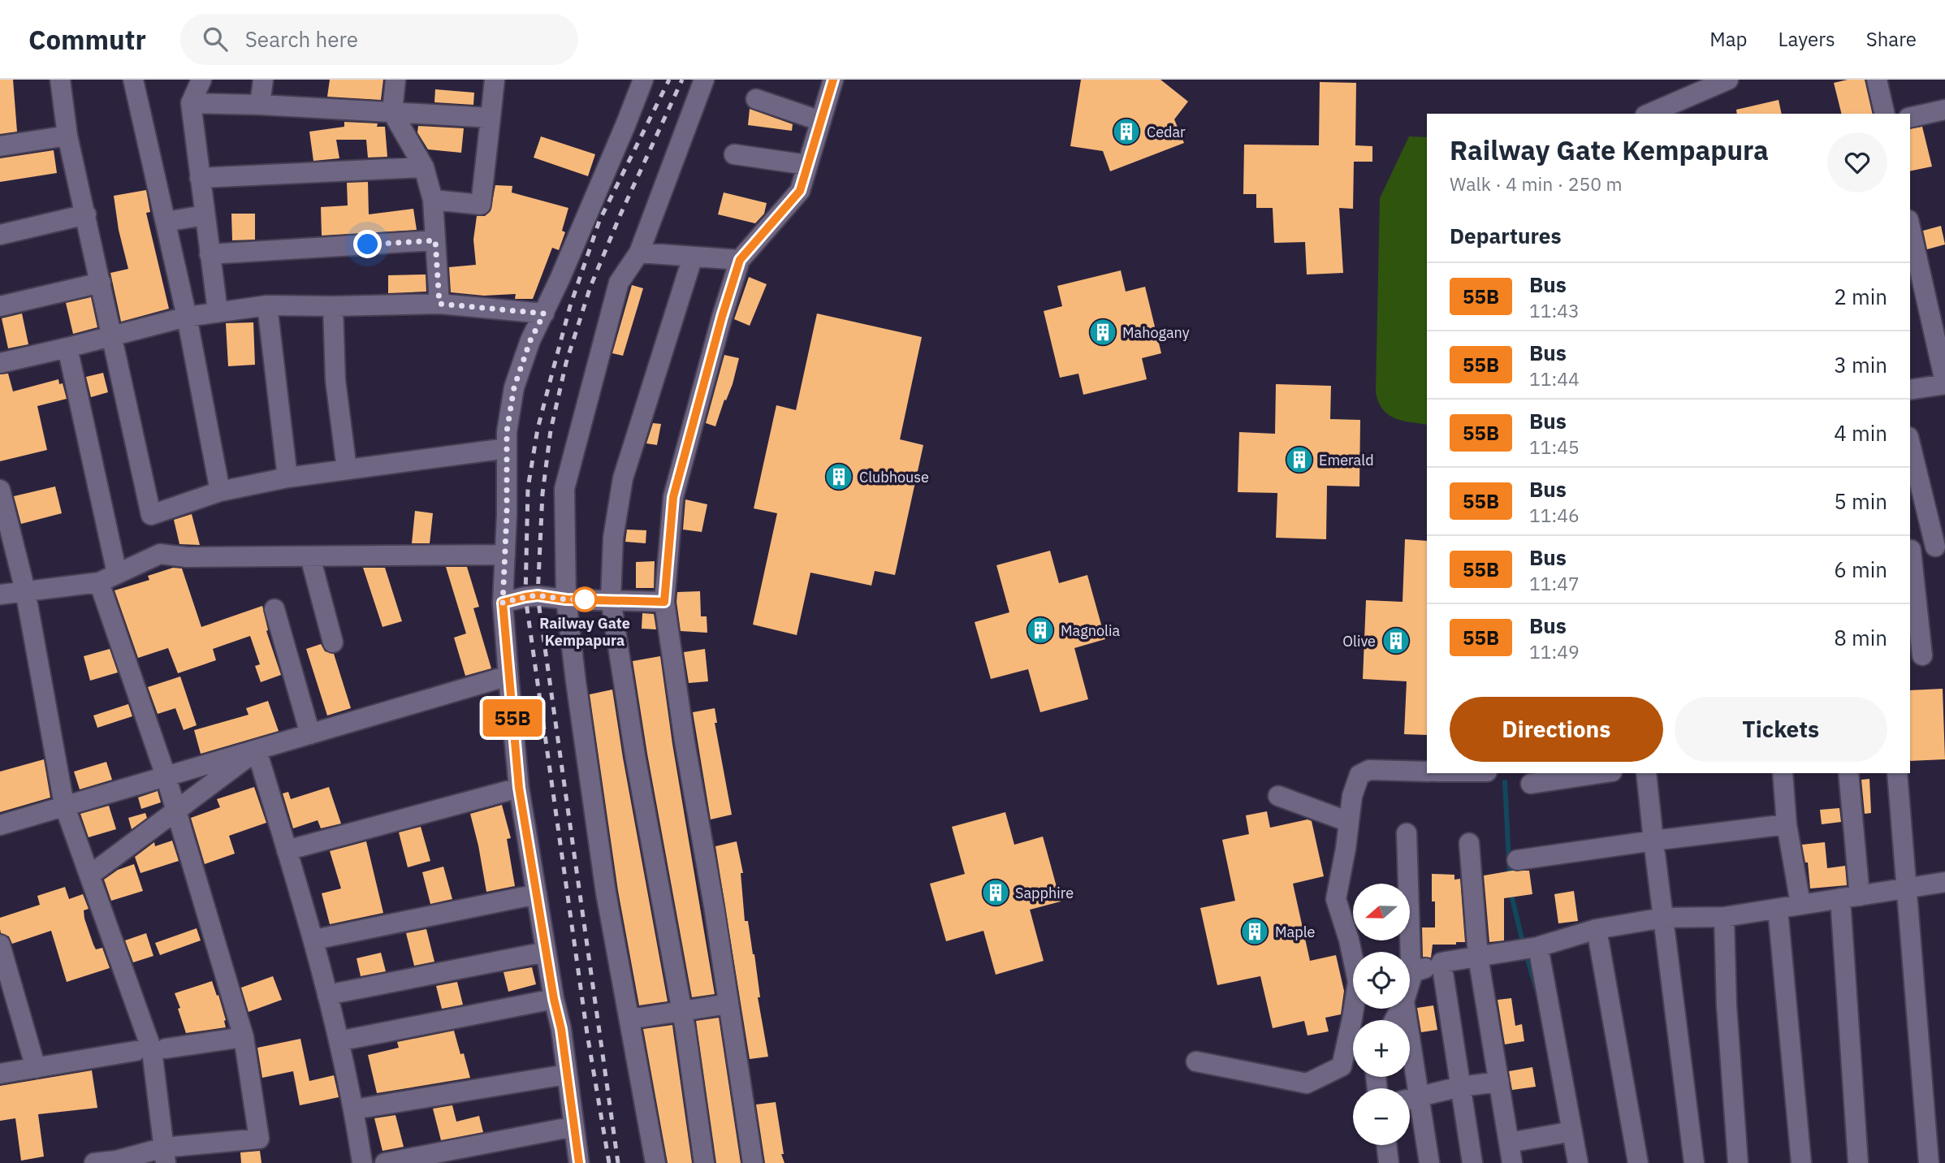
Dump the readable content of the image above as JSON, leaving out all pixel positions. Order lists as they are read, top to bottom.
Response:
{
  "places": {
    "building": [
      "Cedar",
      "Mahogany",
      "Emerald",
      "Clubhouse",
      "Magnolia",
      "Olive",
      "Sapphire",
      "Maple"
    ],
    "other": ["Railway Gate Kempapura"]
  },
  "lines": ["bus line 55B"],
  "north": "left",
  "page": {
    "header": "Commutr",
    "search": "Search here",
    "nav": ["Map", "Layers", "Share"],
    "on_map": "55B",
    "heading": [
      ["Railway Gate Kempapura", "Walk · 4 min · 250 m"],
      "Departures"
    ],
    "list": [
      {
        "mark": "55B",
        "name": "Bus",
        "note": "11:43",
        "value": "2 min"
      },
      {
        "mark": "55B",
        "name": "Bus",
        "note": "11:44",
        "value": "3 min"
      },
      {
        "mark": "55B",
        "name": "Bus",
        "note": "11:45",
        "value": "4 min"
      },
      {
        "mark": "55B",
        "name": "Bus",
        "note": "11:46",
        "value": "5 min"
      },
      {
        "mark": "55B",
        "name": "Bus",
        "note": "11:47",
        "value": "6 min"
      },
      {
        "mark": "55B",
        "name": "Bus",
        "note": "11:49",
        "value": "8 min"
      }
    ],
    "buttons": ["Directions", "Tickets"],
    "map_buttons": ["+", "−"]
  }
}
